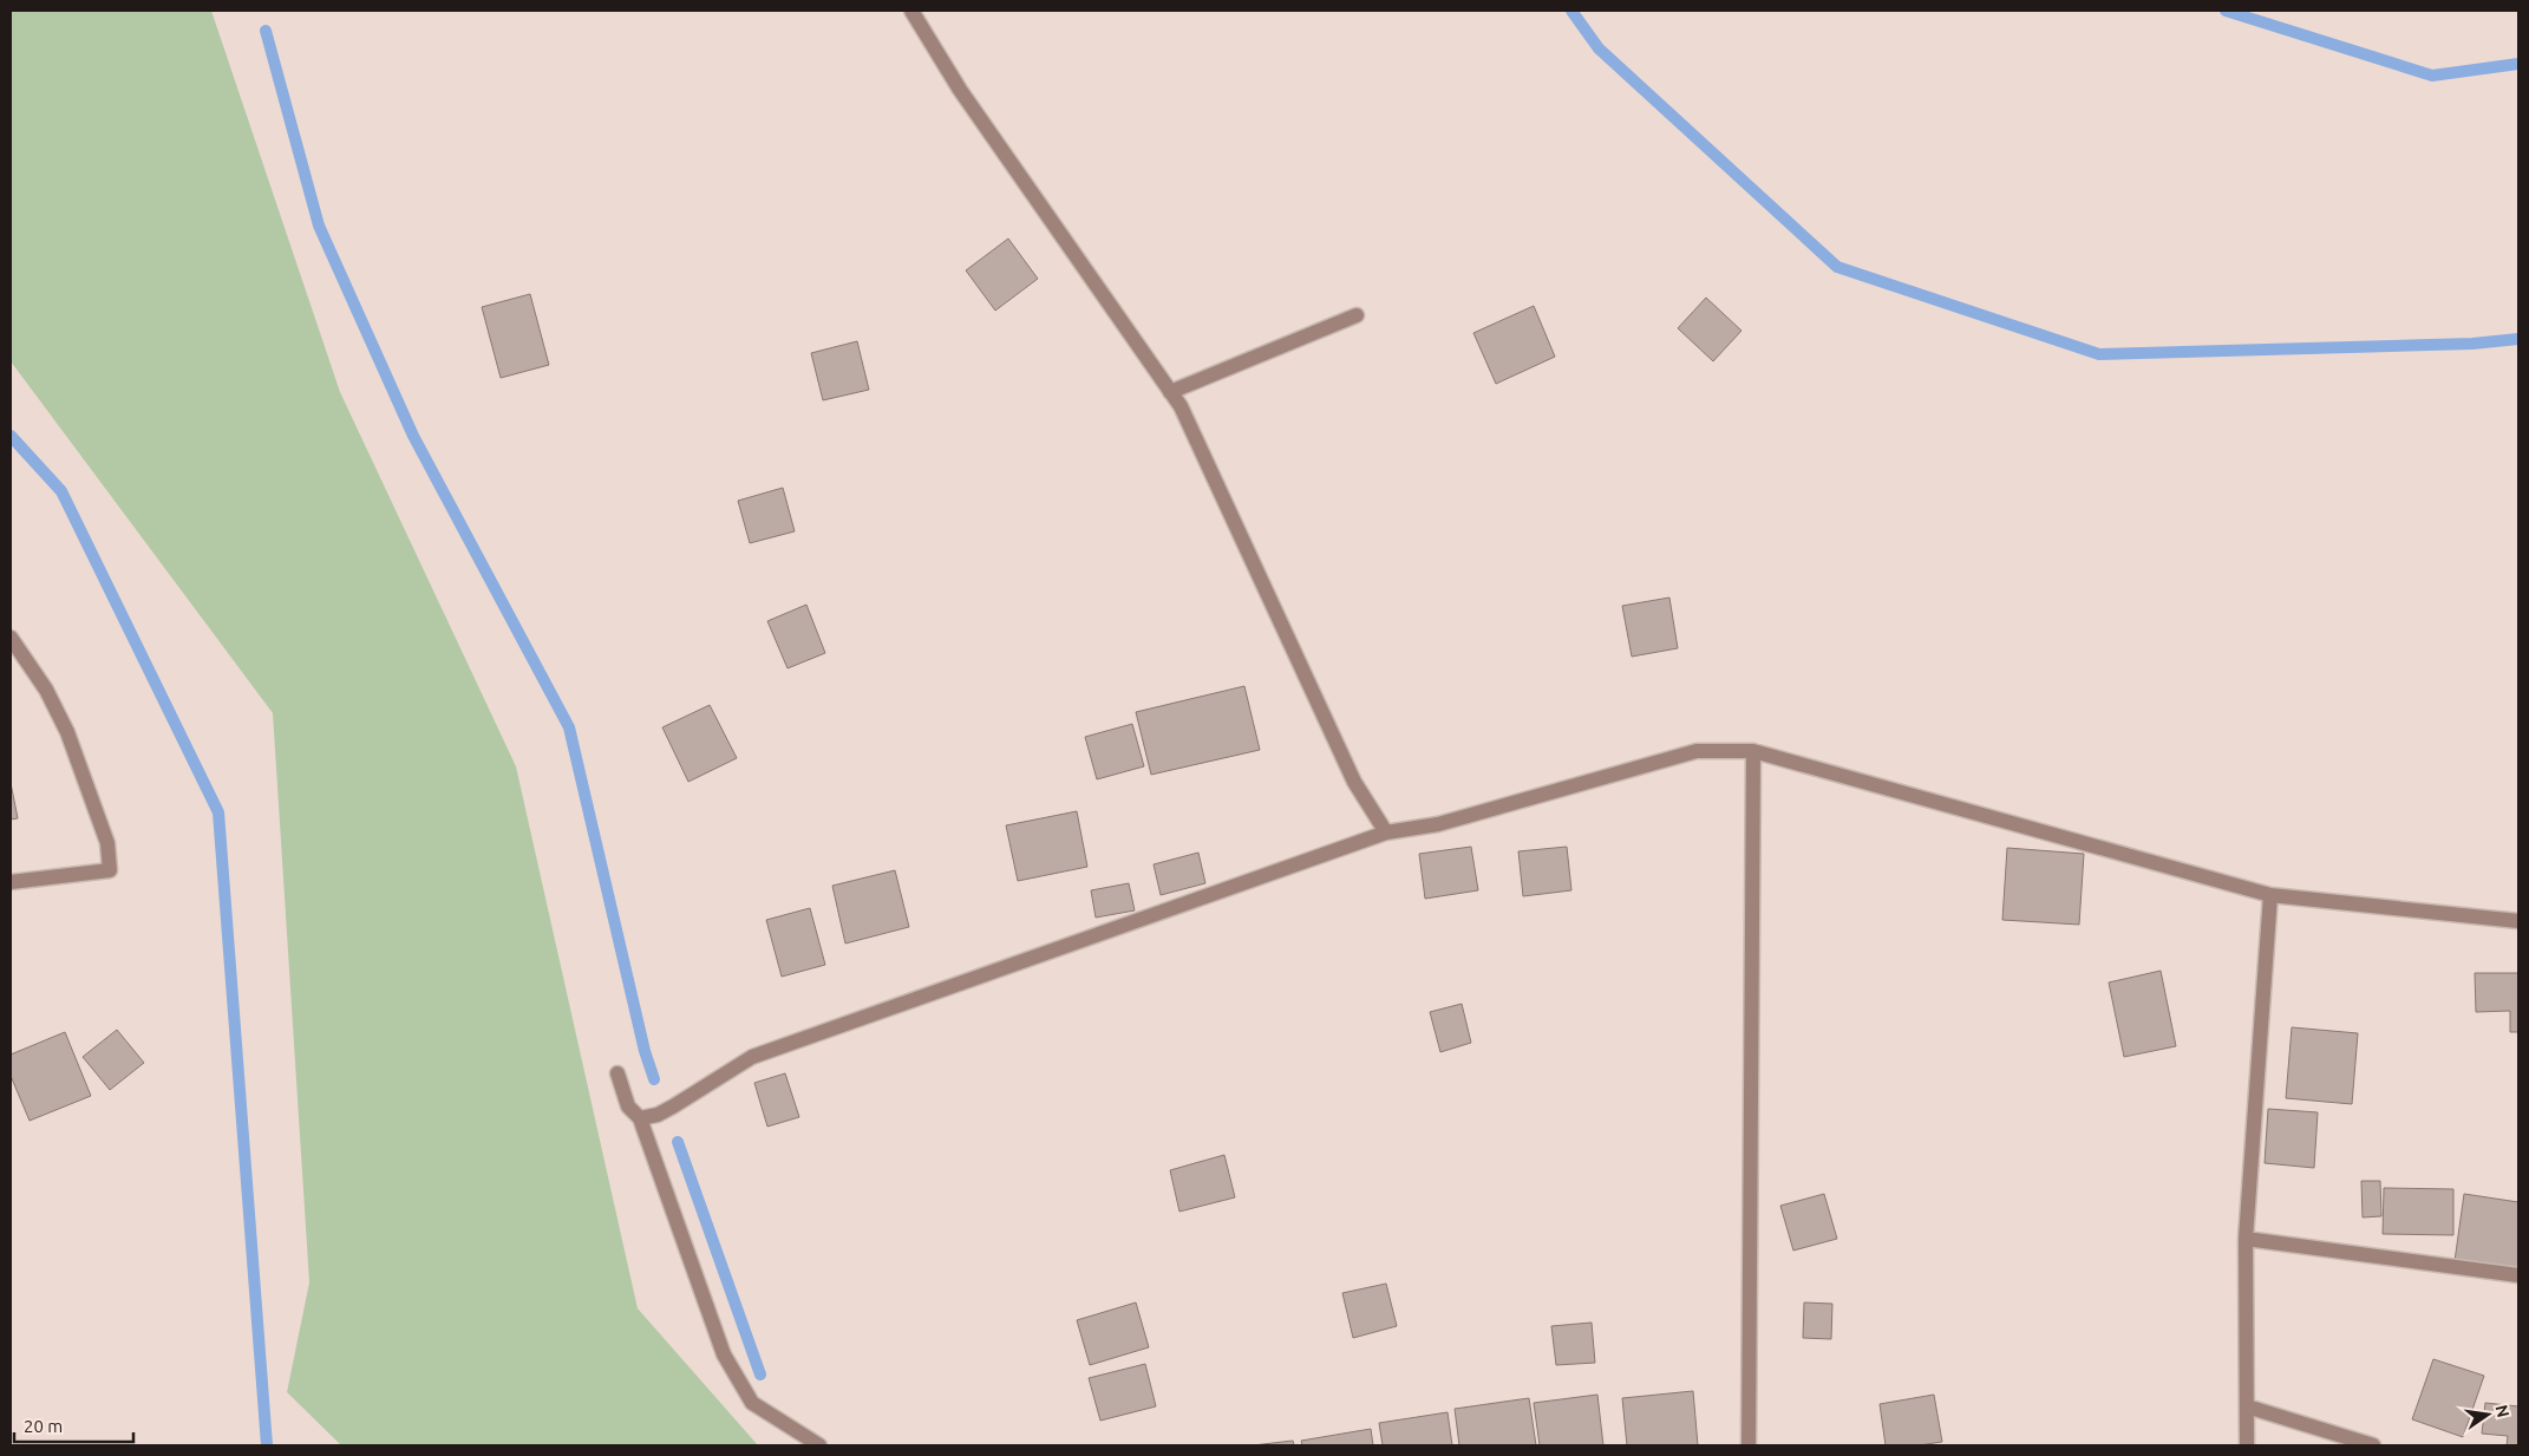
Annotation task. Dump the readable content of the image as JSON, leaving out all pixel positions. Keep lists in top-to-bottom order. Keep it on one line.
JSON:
{"scale_bar":"20 m","north":"right"}
